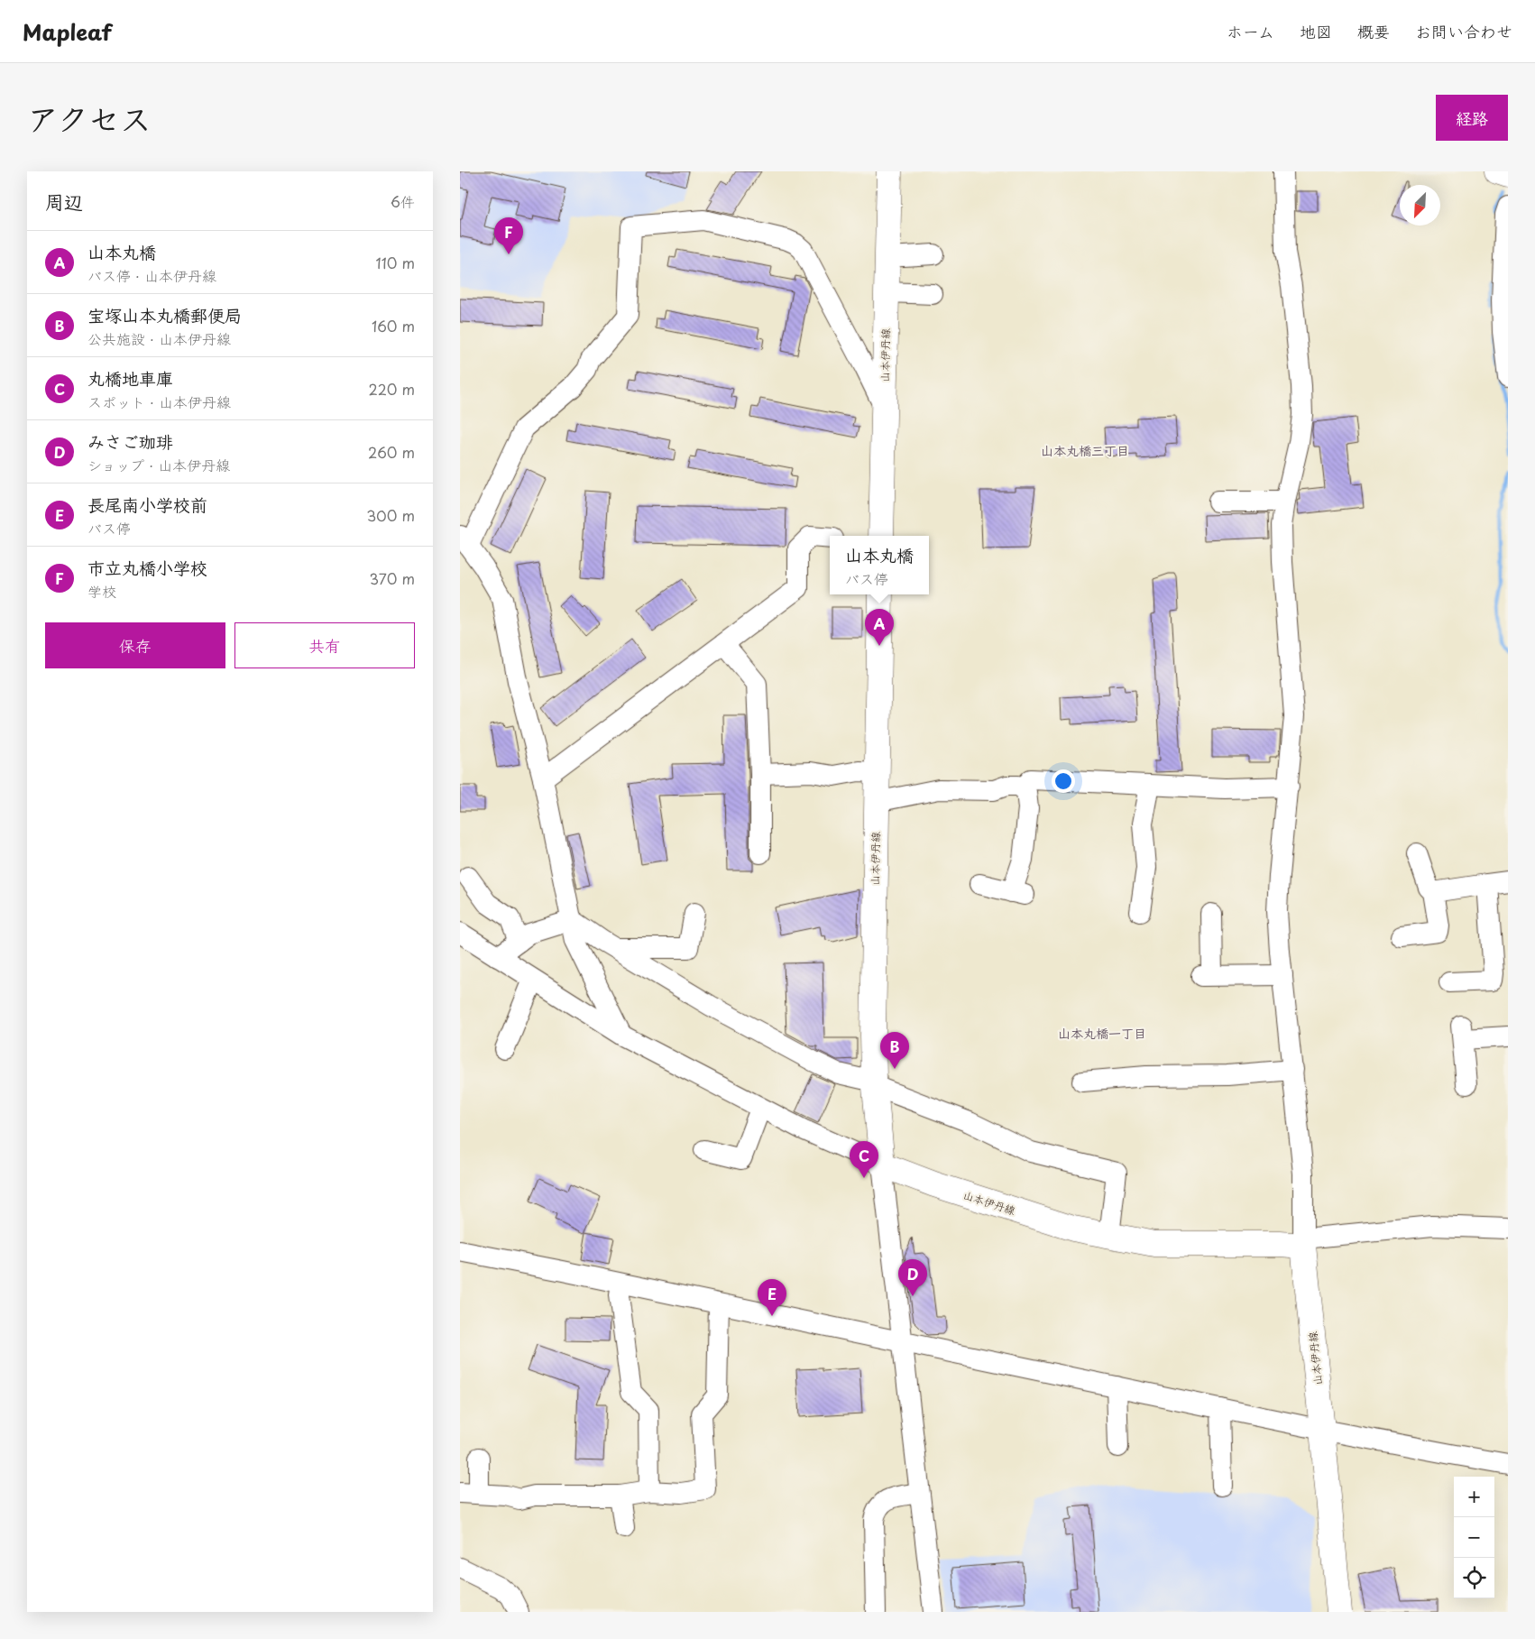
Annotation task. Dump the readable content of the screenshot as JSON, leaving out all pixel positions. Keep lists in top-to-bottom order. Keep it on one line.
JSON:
{"streets":{"main road":["山本伊丹線"]},"districts":["山本丸橋三丁目","山本丸橋一丁目"],"north":"bottom left","page":{"header":"Mapleaf","nav":["ホーム","地図","概要","お問い合わせ"],"title":"アクセス","buttons":["経路",["保存","共有"]],"heading":["周辺","6件"],"pins":["F","A","B","C","D","E"],"list":[{"mark":"A","name":"山本丸橋","note":"バス停 · 山本伊丹線","value":"110 m"},{"mark":"B","name":"宝塚山本丸橋郵便局","note":"公共施設 · 山本伊丹線","value":"160 m"},{"mark":"C","name":"丸橋地車庫","note":"スポット · 山本伊丹線","value":"220 m"},{"mark":"D","name":"みさご珈琲","note":"ショップ · 山本伊丹線","value":"260 m"},{"mark":"E","name":"長尾南小学校前","note":"バス停","value":"300 m"},{"mark":"F","name":"市立丸橋小学校","note":"学校","value":"370 m"}],"popup":["山本丸橋","バス停"],"map_buttons":["+","−"]}}
